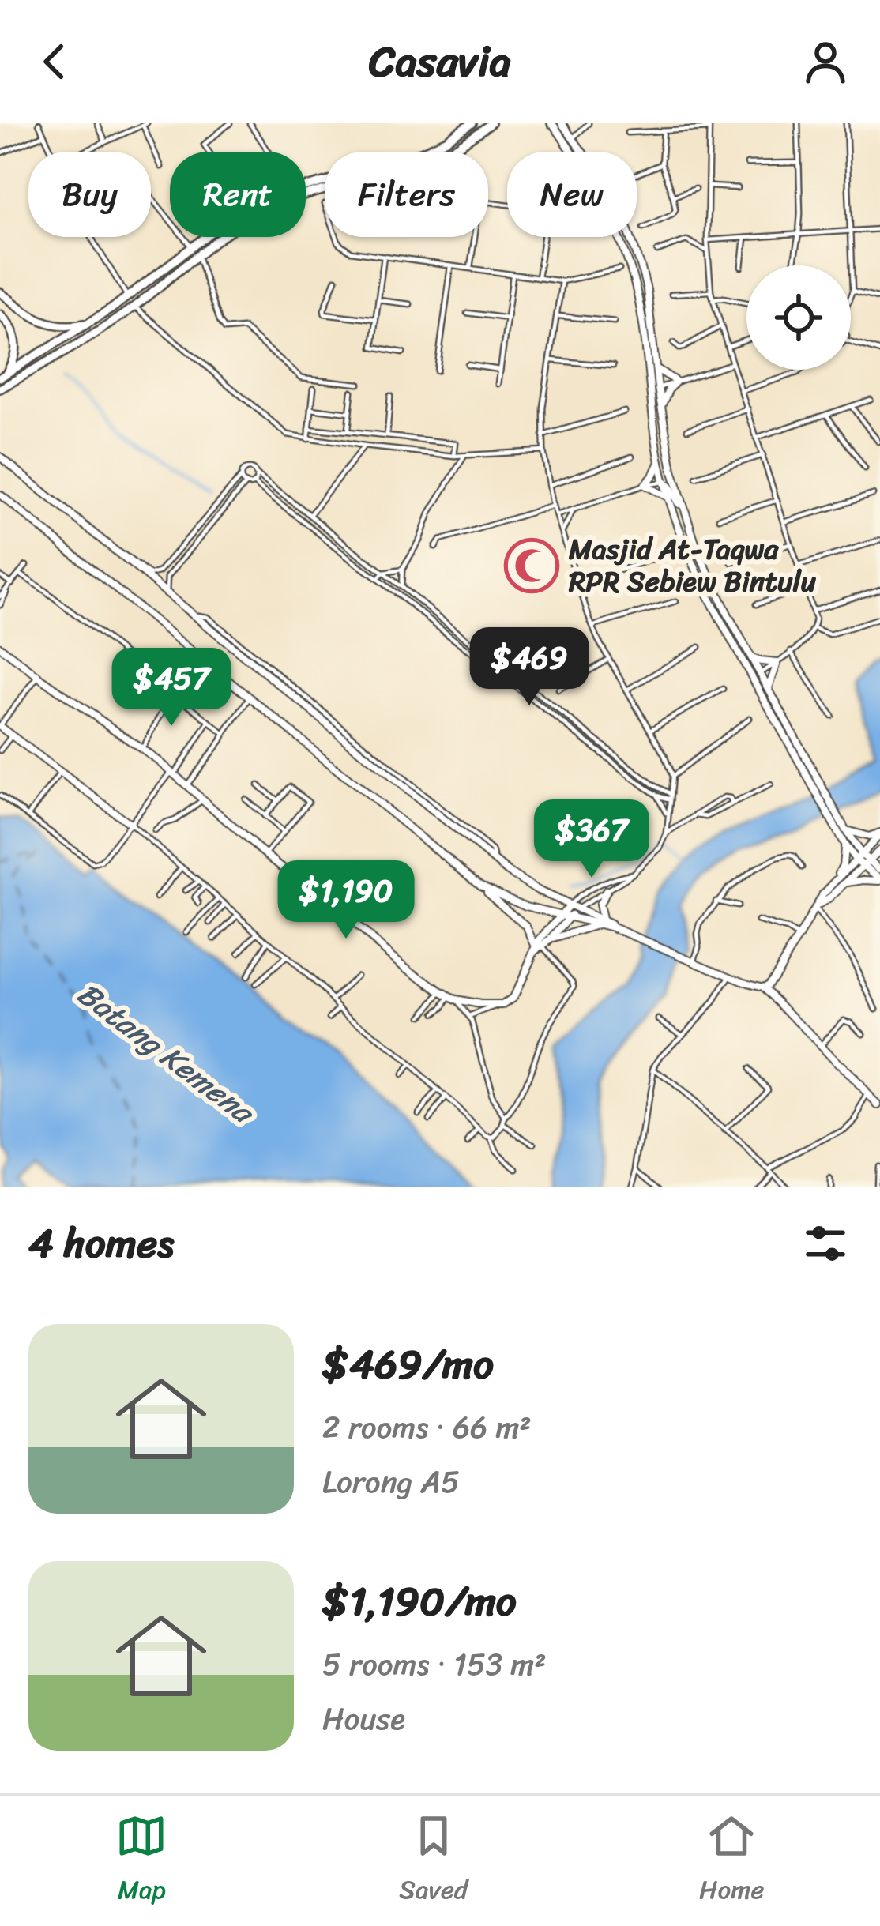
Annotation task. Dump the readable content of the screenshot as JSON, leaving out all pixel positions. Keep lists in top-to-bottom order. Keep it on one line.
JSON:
{"water":["Batang Kemena"],"places":{"mosque":["Masjid At-Taqwa RPR Sebiew Bintulu"]},"page":{"header":"Casavia","chip":["Buy","Rent","Filters","New"],"price":["$469","$457","$367","$1,190"],"heading":"4 homes","list":[{"name":"$469/mo","note":"2 rooms · 66 m² · Lorong A5"},{"name":"$1,190/mo","note":"5 rooms · 153 m² · House"}],"tabs":["Map","Saved","Home"]}}
